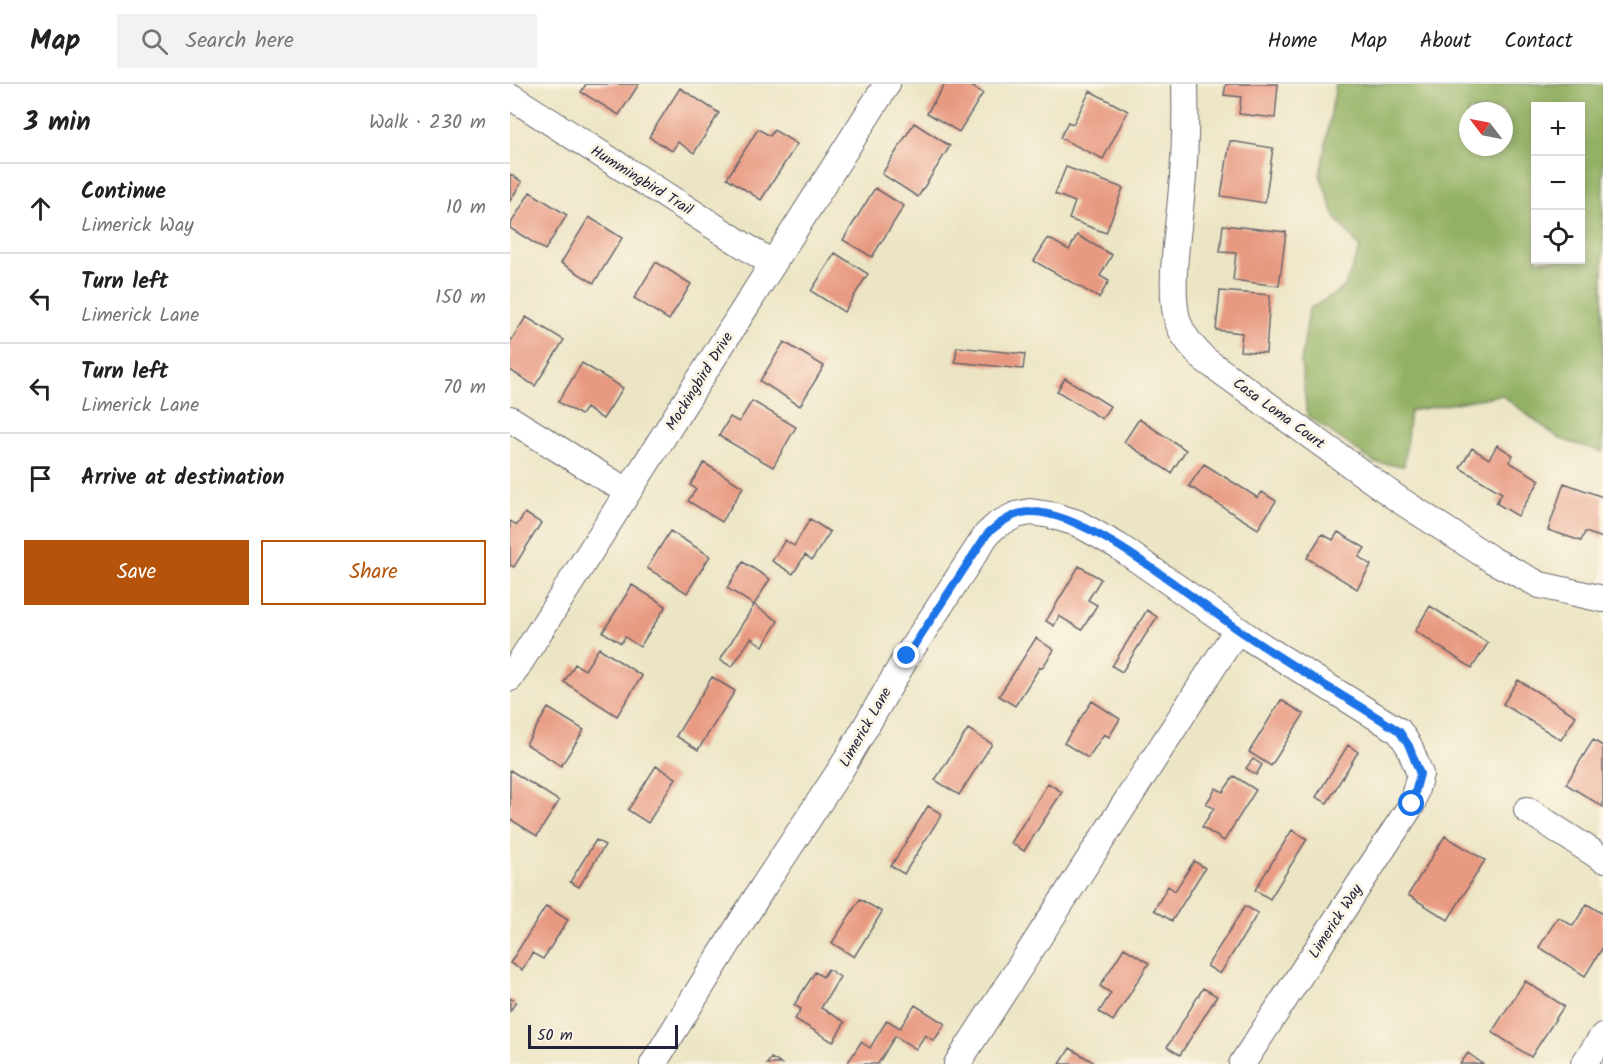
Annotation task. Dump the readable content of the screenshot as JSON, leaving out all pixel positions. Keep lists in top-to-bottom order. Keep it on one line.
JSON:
{"streets":{"street":["Hummingbird Trail","Mockingbird Drive","Casa Loma Court","Limerick Lane","Limerick Way"]},"crossings":[["Hummingbird Trail","Mockingbird Drive"],["Limerick Lane","Limerick Way"]],"scale_bar":"50 m","north":"top left","page":{"header":"Map","search":"Search here","nav":["Home","Map","About","Contact"],"heading":["3 min","Walk · 230 m"],"map_buttons":["+","−"],"list":[["Continue","Limerick Way","10 m"],["Turn left","Limerick Lane","150 m"],["Turn left","Limerick Lane","70 m"],"Arrive at destination"],"buttons":["Save","Share"],"scale":"50 m"}}
